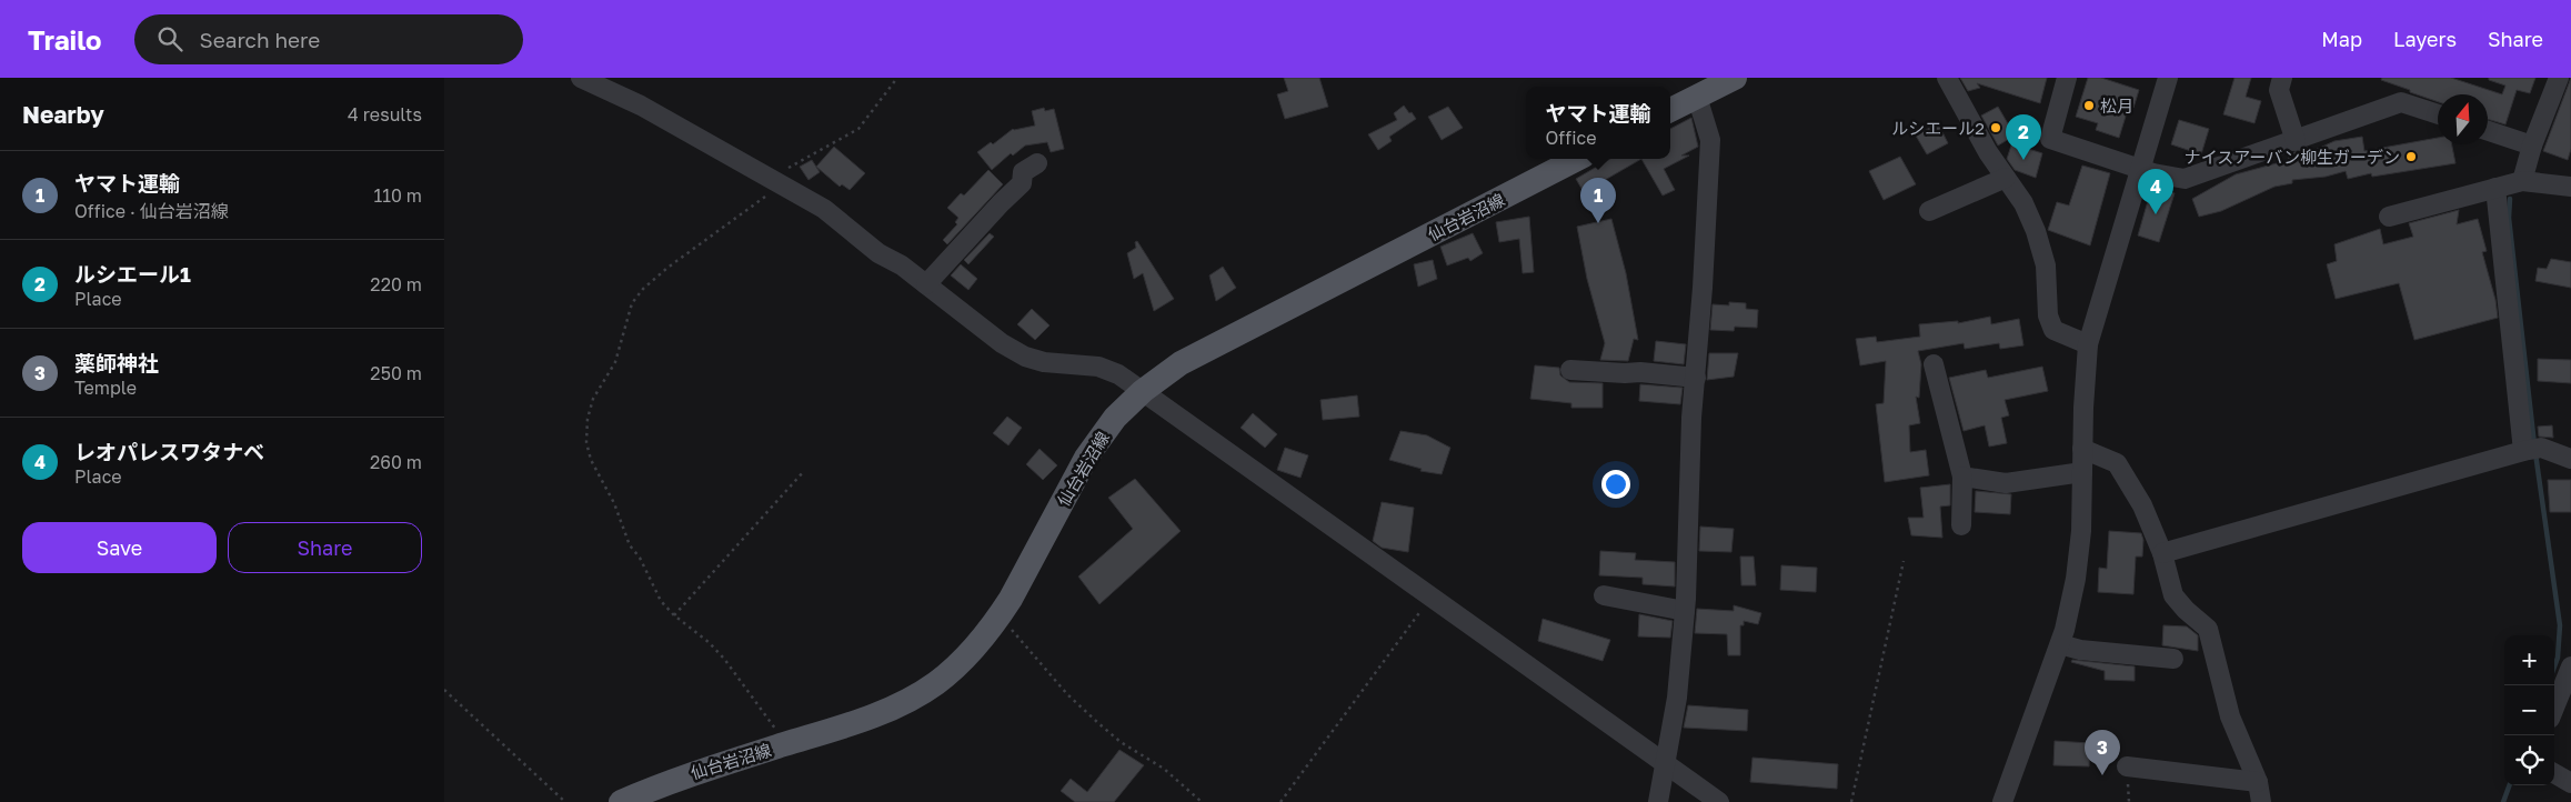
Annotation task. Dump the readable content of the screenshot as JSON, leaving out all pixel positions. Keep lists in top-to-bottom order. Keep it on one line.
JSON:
{"streets":{"main road":["仙台岩沼線"]},"places":["松月","ルシエール2","ナイスアーバン柳生ガーデン"],"north":"top","page":{"header":"Trailo","search":"Search here","nav":["Map","Layers","Share"],"heading":["Nearby","4 results"],"popup":["ヤマト運輸","Office"],"pins":["2","4","1","3"],"list":[{"mark":"1","name":"ヤマト運輸","note":"Office · 仙台岩沼線","value":"110 m"},{"mark":"2","name":"ルシエール1","note":"Place","value":"220 m"},{"mark":"3","name":"薬師神社","note":"Temple","value":"250 m"},{"mark":"4","name":"レオパレスワタナベ","note":"Place","value":"260 m"}],"buttons":["Save","Share"],"map_buttons":["+","−"]}}
